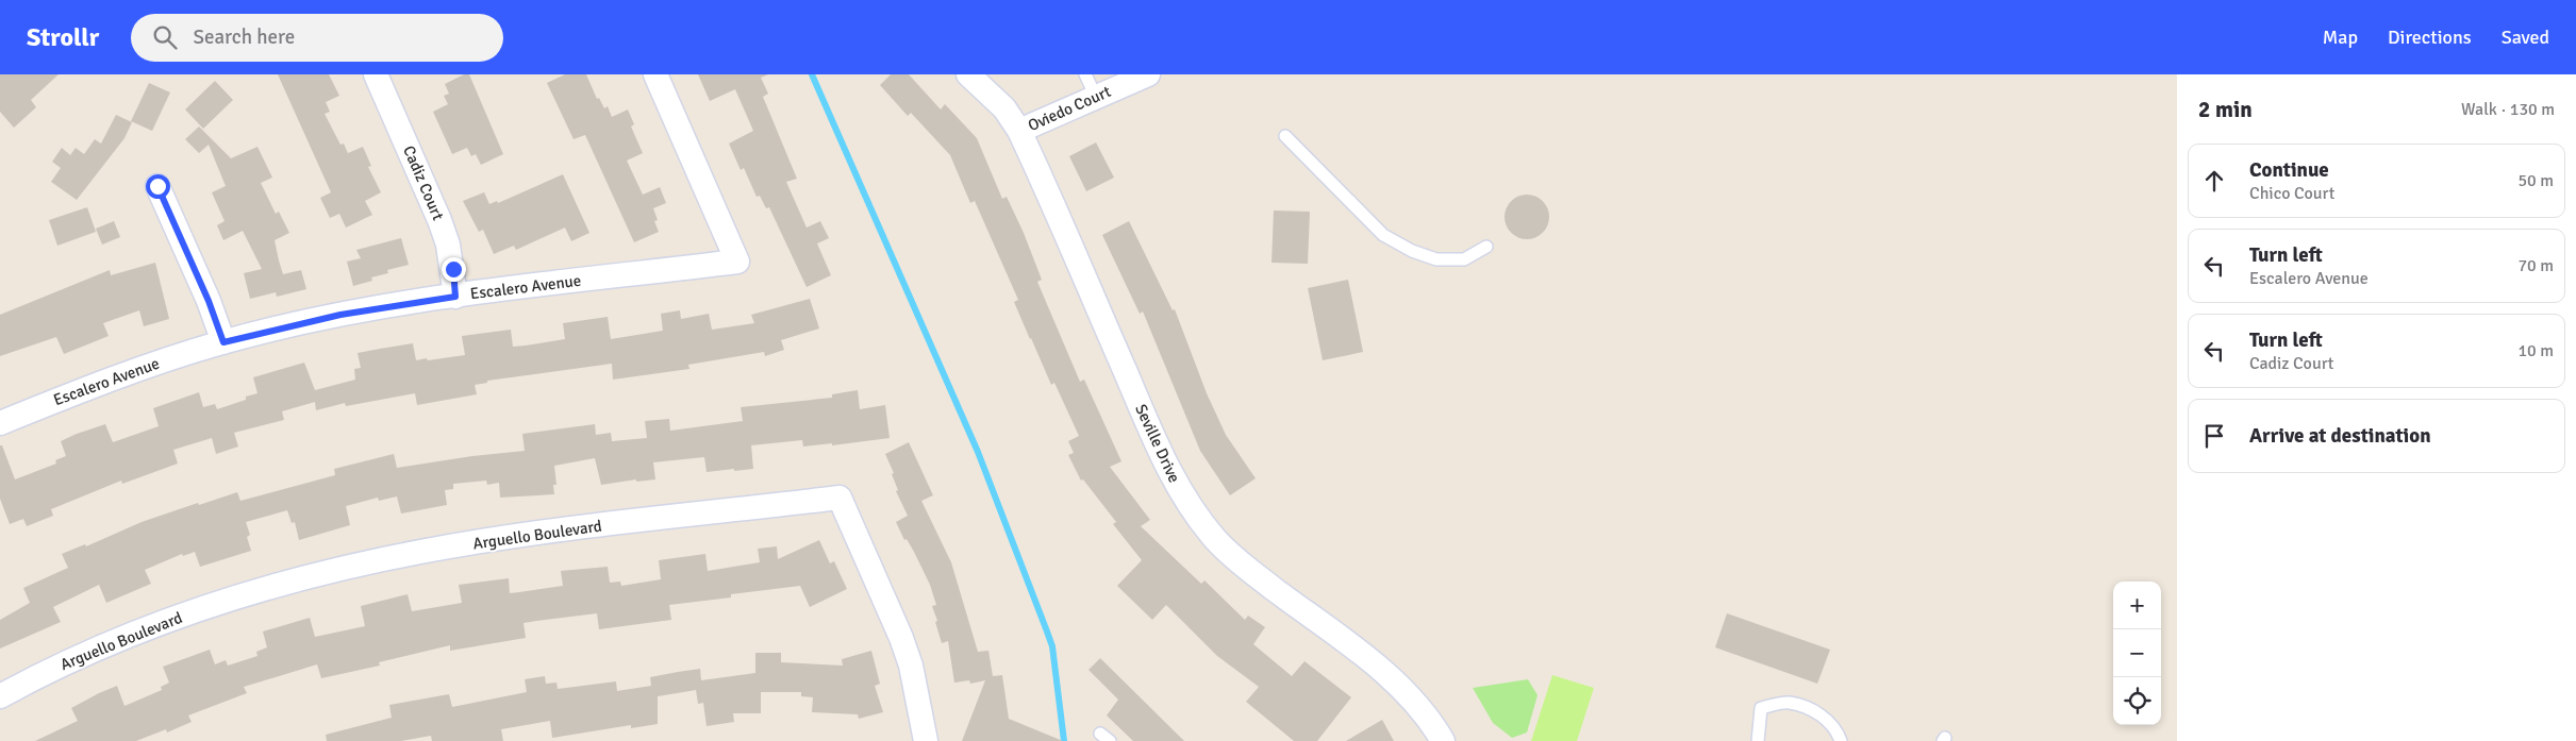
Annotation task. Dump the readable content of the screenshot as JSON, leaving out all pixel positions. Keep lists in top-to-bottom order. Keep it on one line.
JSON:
{"streets":{"street":["Oviedo Court","Cadiz Court","Escalero Avenue","Seville Drive","Arguello Boulevard"]},"crossings":[["Oviedo Court","Seville Drive"],["Cadiz Court","Escalero Avenue"]],"page":{"header":"Strollr","search":"Search here","nav":["Map","Directions","Saved"],"heading":["2 min","Walk · 130 m"],"list":[["Continue","Chico Court","50 m"],["Turn left","Escalero Avenue","70 m"],["Turn left","Cadiz Court","10 m"],"Arrive at destination"],"map_buttons":["+","−"]}}
